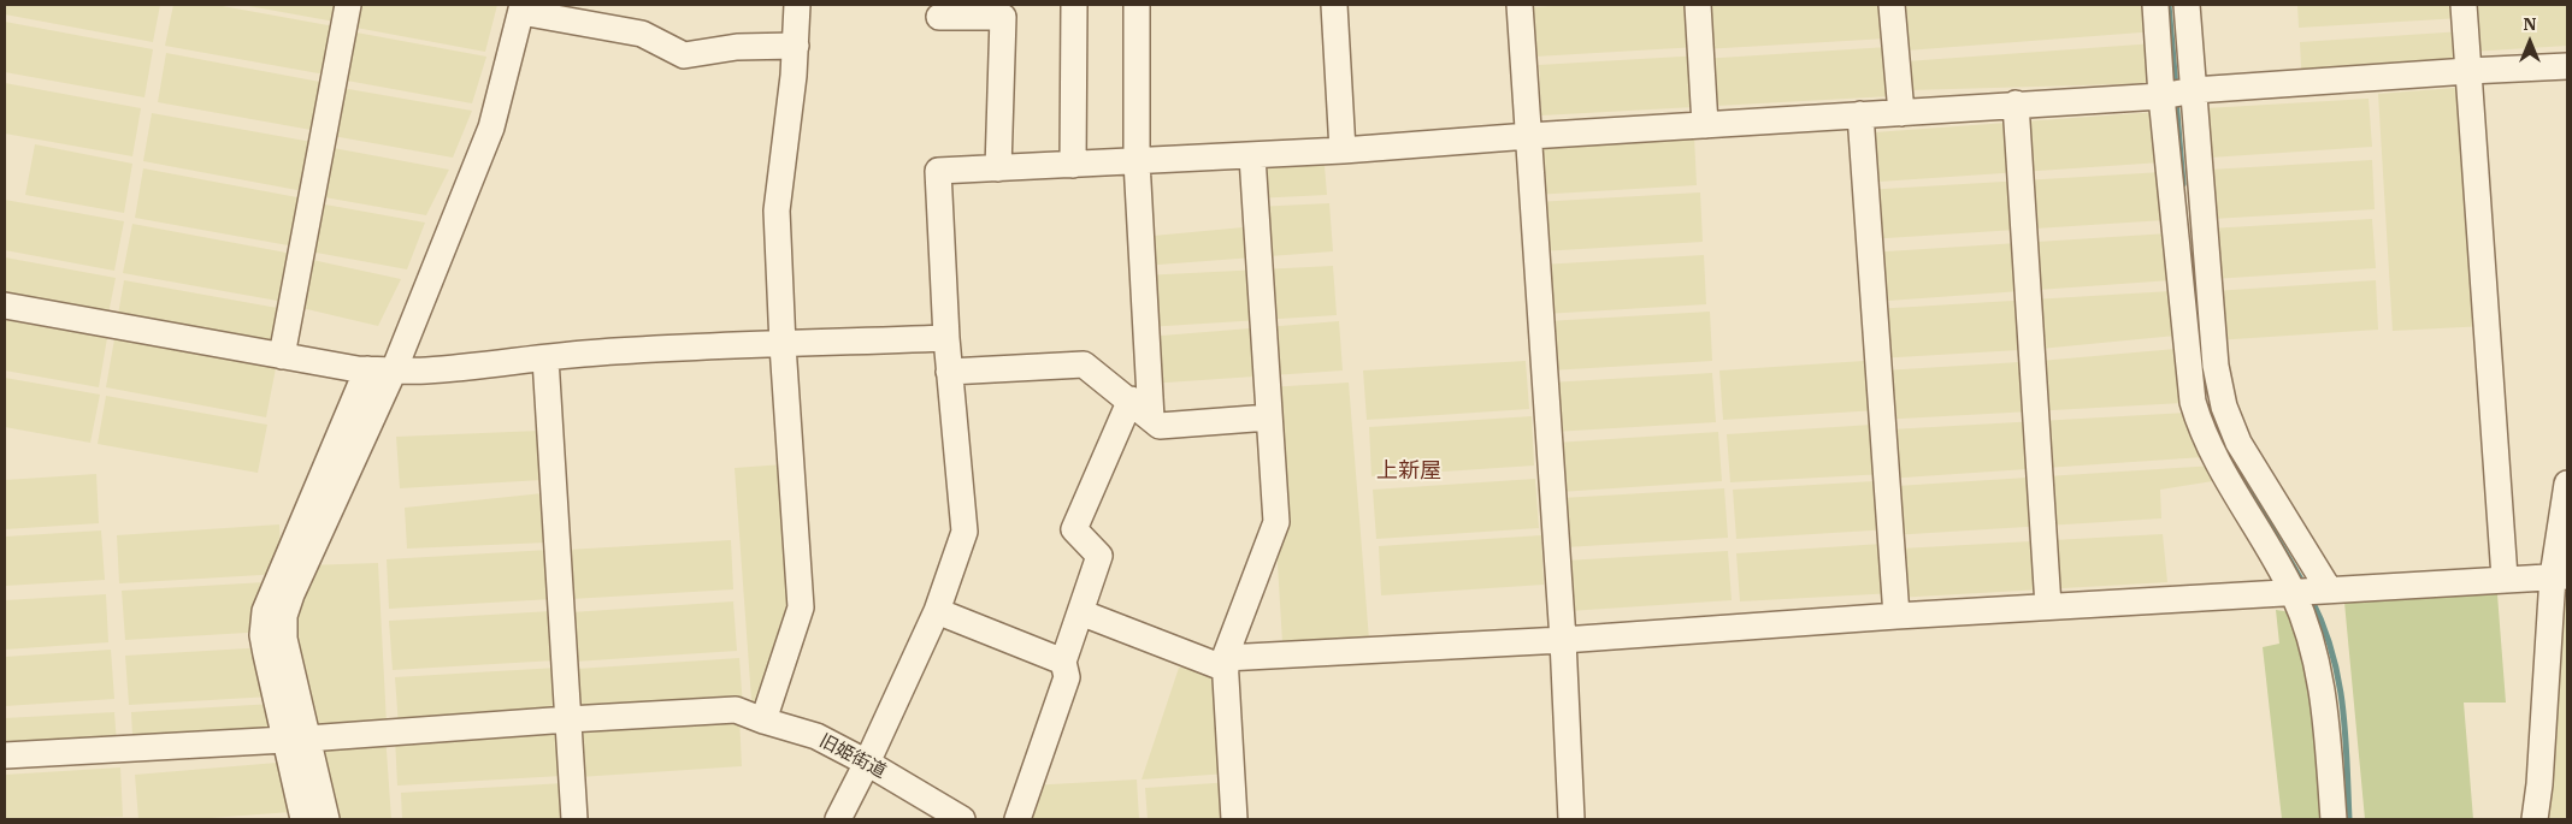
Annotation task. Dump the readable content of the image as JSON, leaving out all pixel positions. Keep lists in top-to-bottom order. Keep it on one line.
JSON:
{"streets":{"street":["旧姫街道"]},"districts":["上新屋"],"north":"top"}
